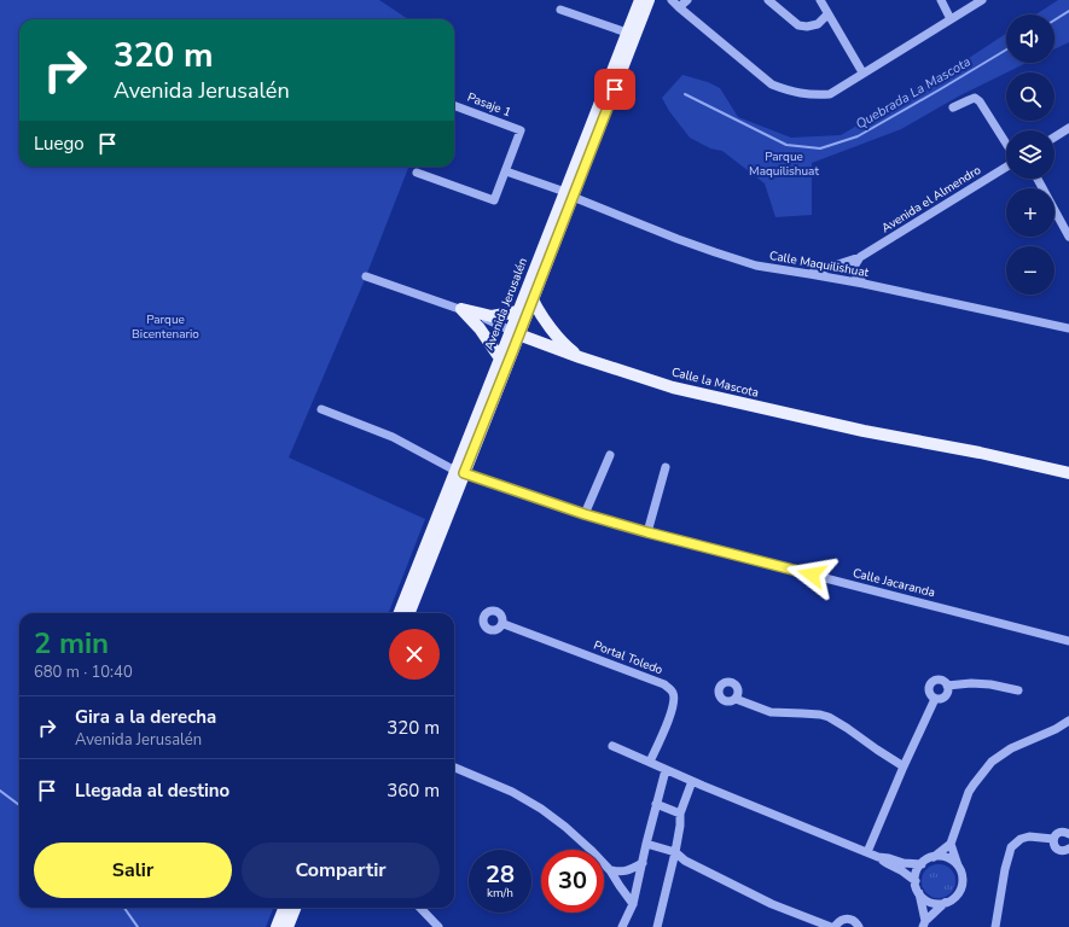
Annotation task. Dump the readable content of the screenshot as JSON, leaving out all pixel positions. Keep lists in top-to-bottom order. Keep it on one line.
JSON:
{"streets":{"main road":["Avenida Jerusalén","Calle la Mascota"],"street":["Pasaje 1","Avenida el Almendro","Calle Maquilishuat","Calle Jacaranda","Portal Toledo"]},"crossings":[["Pasaje 1","Calle Maquilishuat"],["Avenida el Almendro","Calle Maquilishuat"],["Calle Maquilishuat","Avenida Jerusalén"],["Avenida Jerusalén","Calle la Mascota"],["Avenida Jerusalén","Calle Jacaranda"]],"water":["Quebrada La Mascota"],"parks":["Parque Maquilishuat","Parque Bicentenario"],"page":{"map_buttons":["+","−"],"turn":["320 m","Avenida Jerusalén"],"then":"Luego","heading":["2 min","680 m · 10:40"],"list":[{"name":"Gira a la derecha","note":"Avenida Jerusalén","value":"320 m"},{"name":"Llegada al destino","value":"360 m"}],"buttons":["Salir","Compartir"],"speed":"28 km/h","limit":"30"}}
